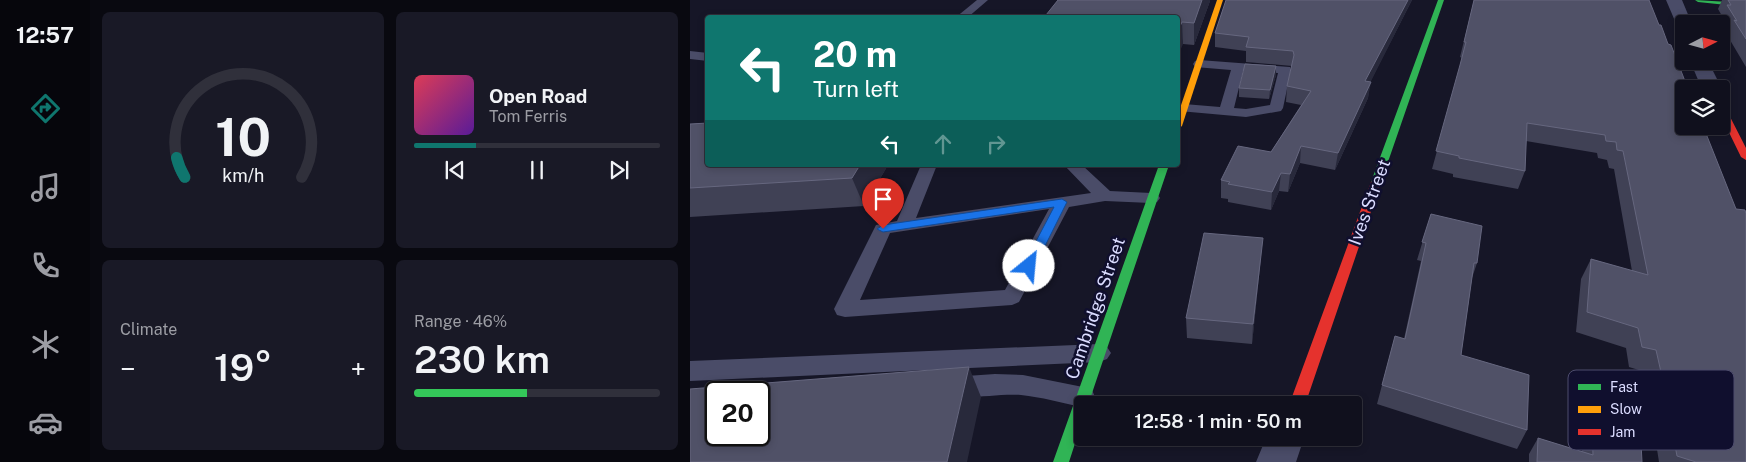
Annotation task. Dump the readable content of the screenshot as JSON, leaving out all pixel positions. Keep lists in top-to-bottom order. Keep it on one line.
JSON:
{"streets":{"street":["Ives Street","Cambridge Street"]},"legend":["Fast","Slow","Jam"],"north":"right","page":{"tabs":"12:57","turn":["20 m","Turn left"],"song":["Open Road","Tom Ferris"],"tile":["Climate",["Range · 46%","230 km"]],"heat":["−","19°","+"],"limit":"20","trip":"12:58 · 1 min · 50 m","gauge":["10","km/h"]}}
